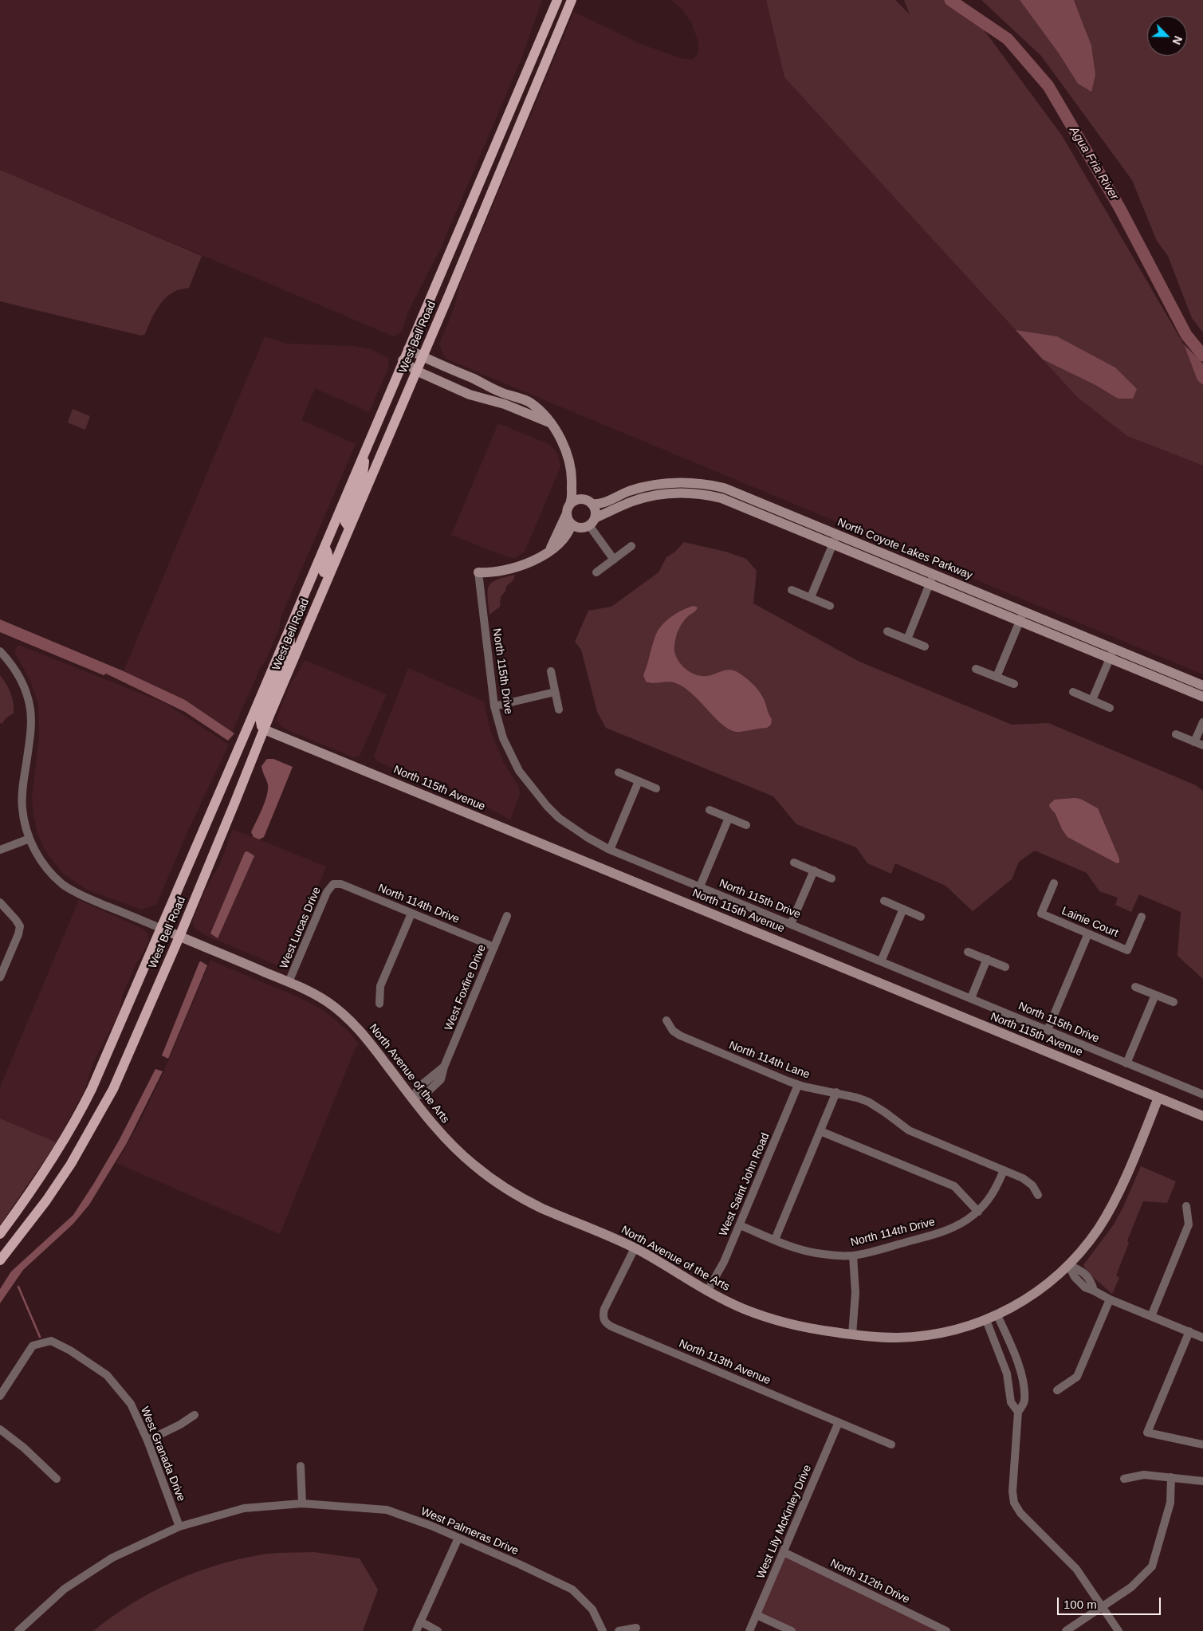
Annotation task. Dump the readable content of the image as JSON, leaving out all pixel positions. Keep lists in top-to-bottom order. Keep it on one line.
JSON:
{"streets":{"main road":["West Bell Road"],"street":["North Coyote Lakes Parkway","North 115th Drive","North 115th Avenue","North 114th Drive","Lainie Court","West Lucas Drive","West Foxfire Drive","North 114th Lane","North Avenue of the Arts","West Saint John Road","North 113th Avenue","West Granada Drive","West Lily McKinley Drive","West Palmeras Drive","North 112th Drive"]},"crossings":[["West Bell Road","North 115th Avenue"],["West Bell Road","North Avenue of the Arts"],["North 115th Avenue","North Avenue of the Arts"],["North 114th Drive","West Lucas Drive"],["North 114th Drive","West Foxfire Drive"],["North 114th Drive","North 114th Lane"],["North 114th Drive","West Saint John Road"],["West Lucas Drive","North Avenue of the Arts"],["West Foxfire Drive","North Avenue of the Arts"],["North 114th Lane","West Saint John Road"],["North Avenue of the Arts","West Saint John Road"],["North Avenue of the Arts","North 113th Avenue"],["North 113th Avenue","West Lily McKinley Drive"],["West Granada Drive","West Palmeras Drive"],["West Lily McKinley Drive","North 112th Drive"]],"water":["Agua Fria River"],"scale_bar":"100 m","north":"bottom right"}
